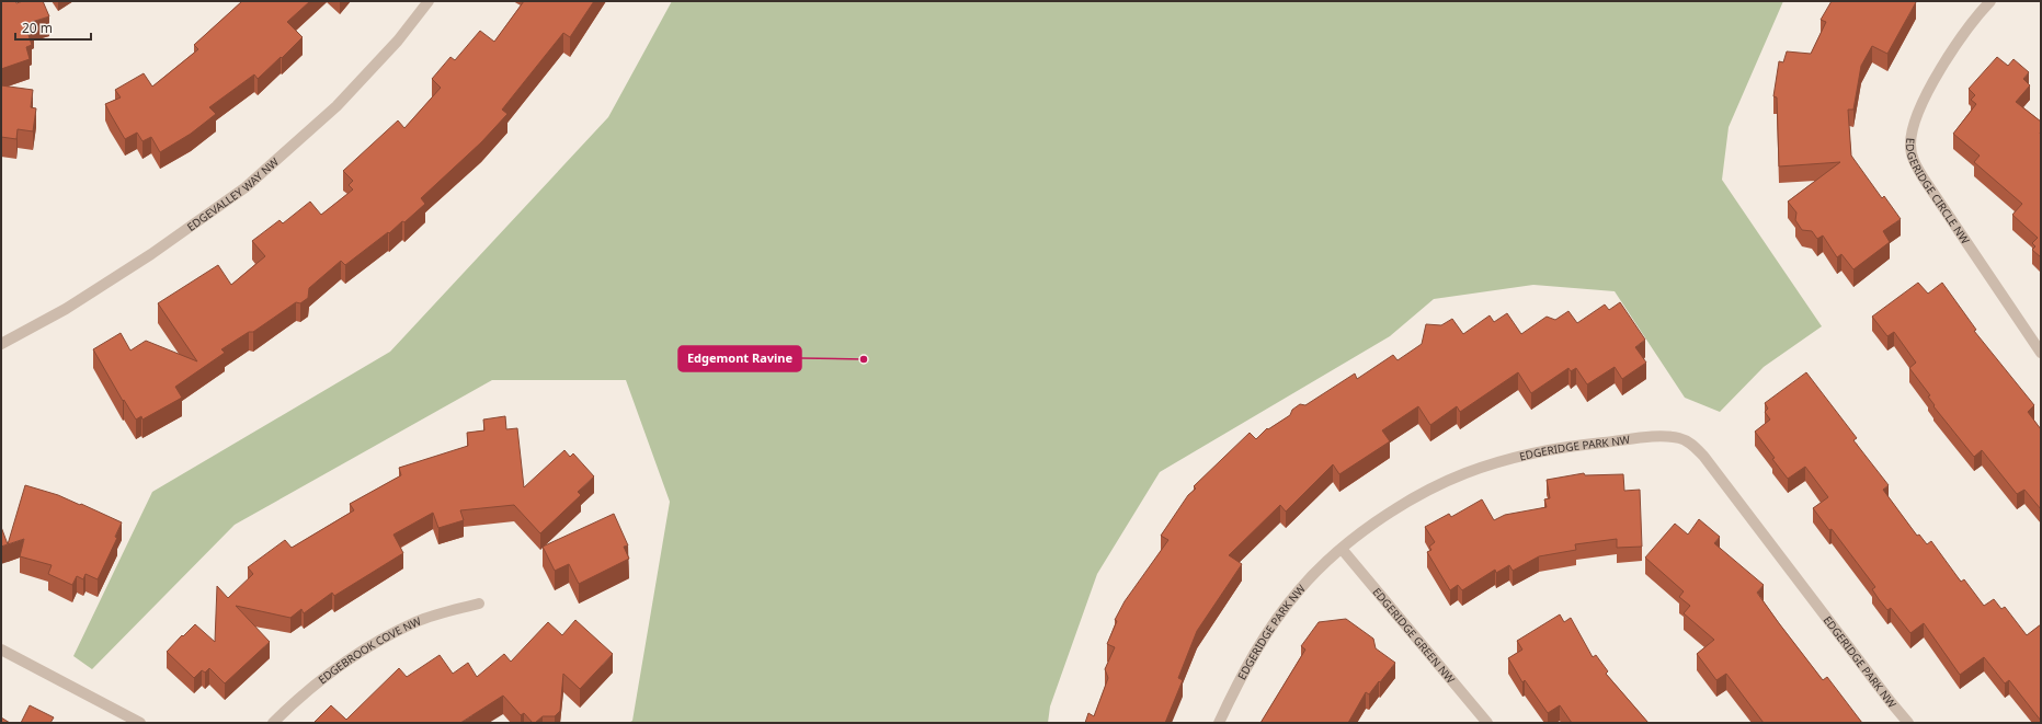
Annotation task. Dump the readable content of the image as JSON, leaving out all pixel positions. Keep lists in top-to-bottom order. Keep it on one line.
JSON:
{"streets":{"street":["EDGERIDGE CIRCLE NW","EDGEVALLEY WAY NW","EDGERIDGE PARK NW","EDGERIDGE GREEN NW","EDGEBROOK COVE NW"]},"crossings":[["EDGERIDGE PARK NW","EDGERIDGE GREEN NW"]],"places":["Edgemont Ravine"],"scale_bar":"20 m"}
